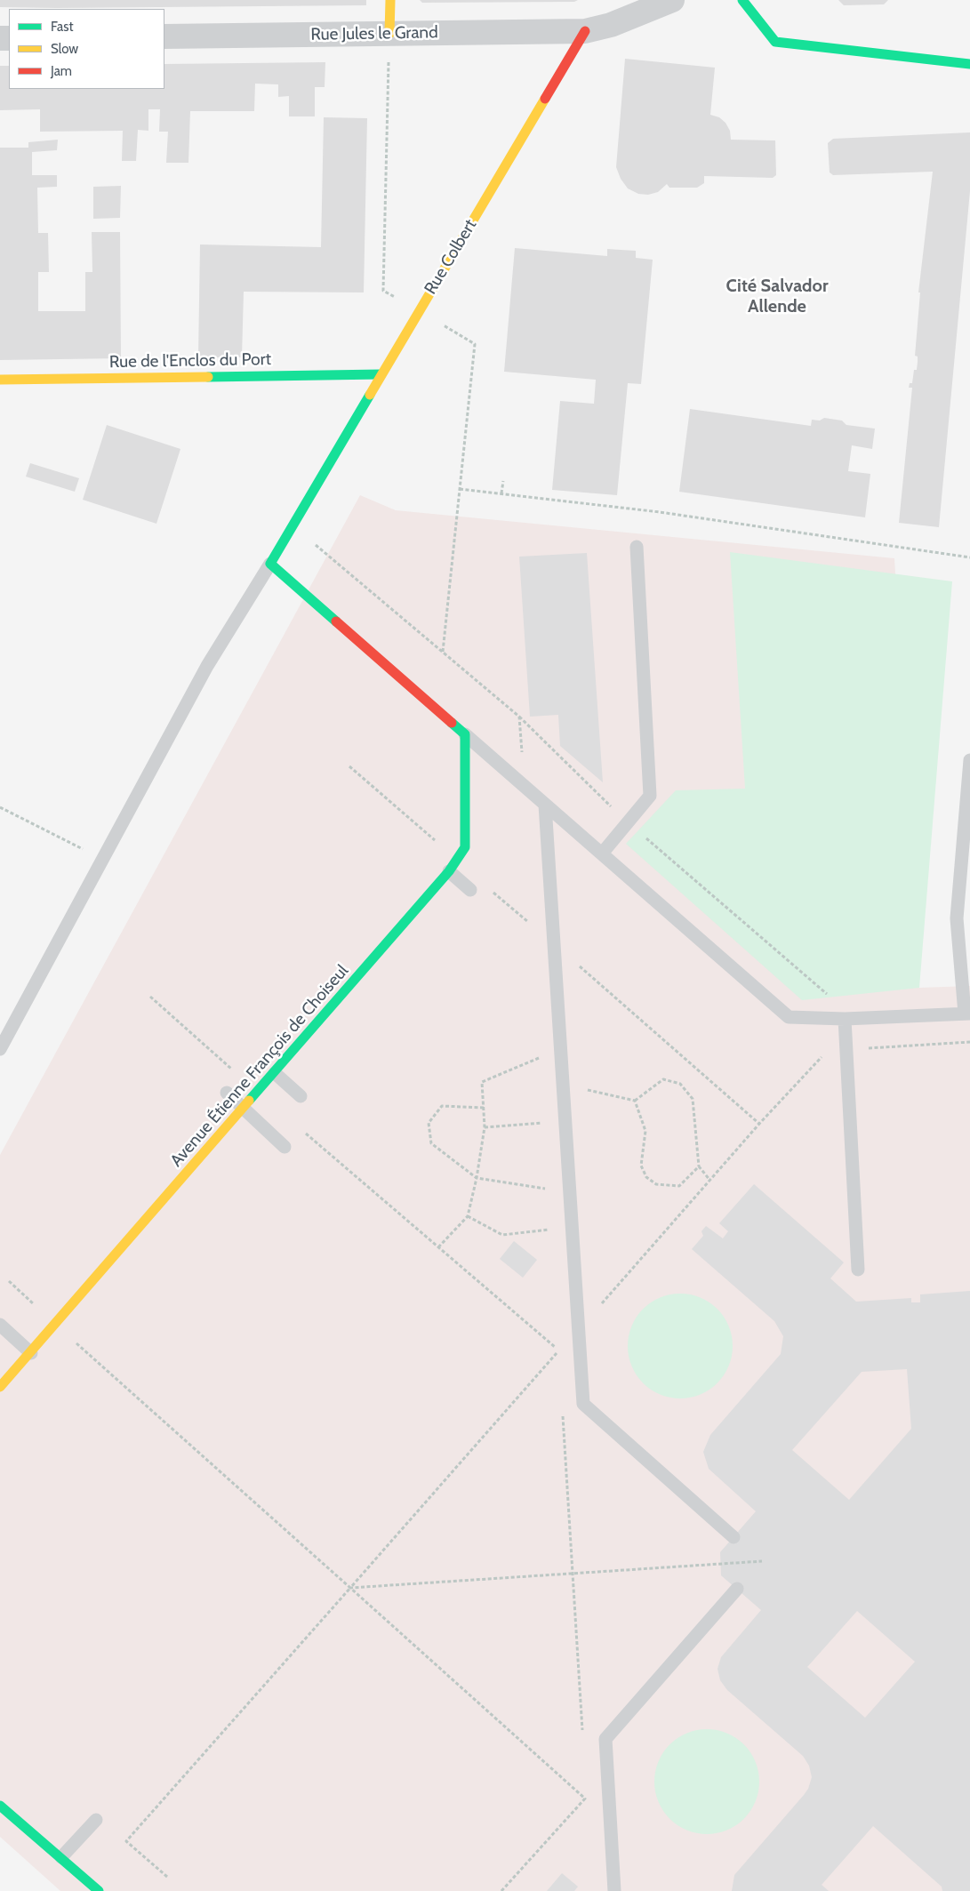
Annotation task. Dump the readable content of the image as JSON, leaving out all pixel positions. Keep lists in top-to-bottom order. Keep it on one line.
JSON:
{"streets":{"street":["Rue Jules le Grand","Rue Colbert","Rue de l'Enclos du Port","Avenue Étienne François de Choiseul"]},"crossings":[["Rue Jules le Grand","Rue Colbert"],["Rue Colbert","Rue de l'Enclos du Port"]],"districts":["Cité Salvador Allende"],"legend":["Fast","Slow","Jam"]}
